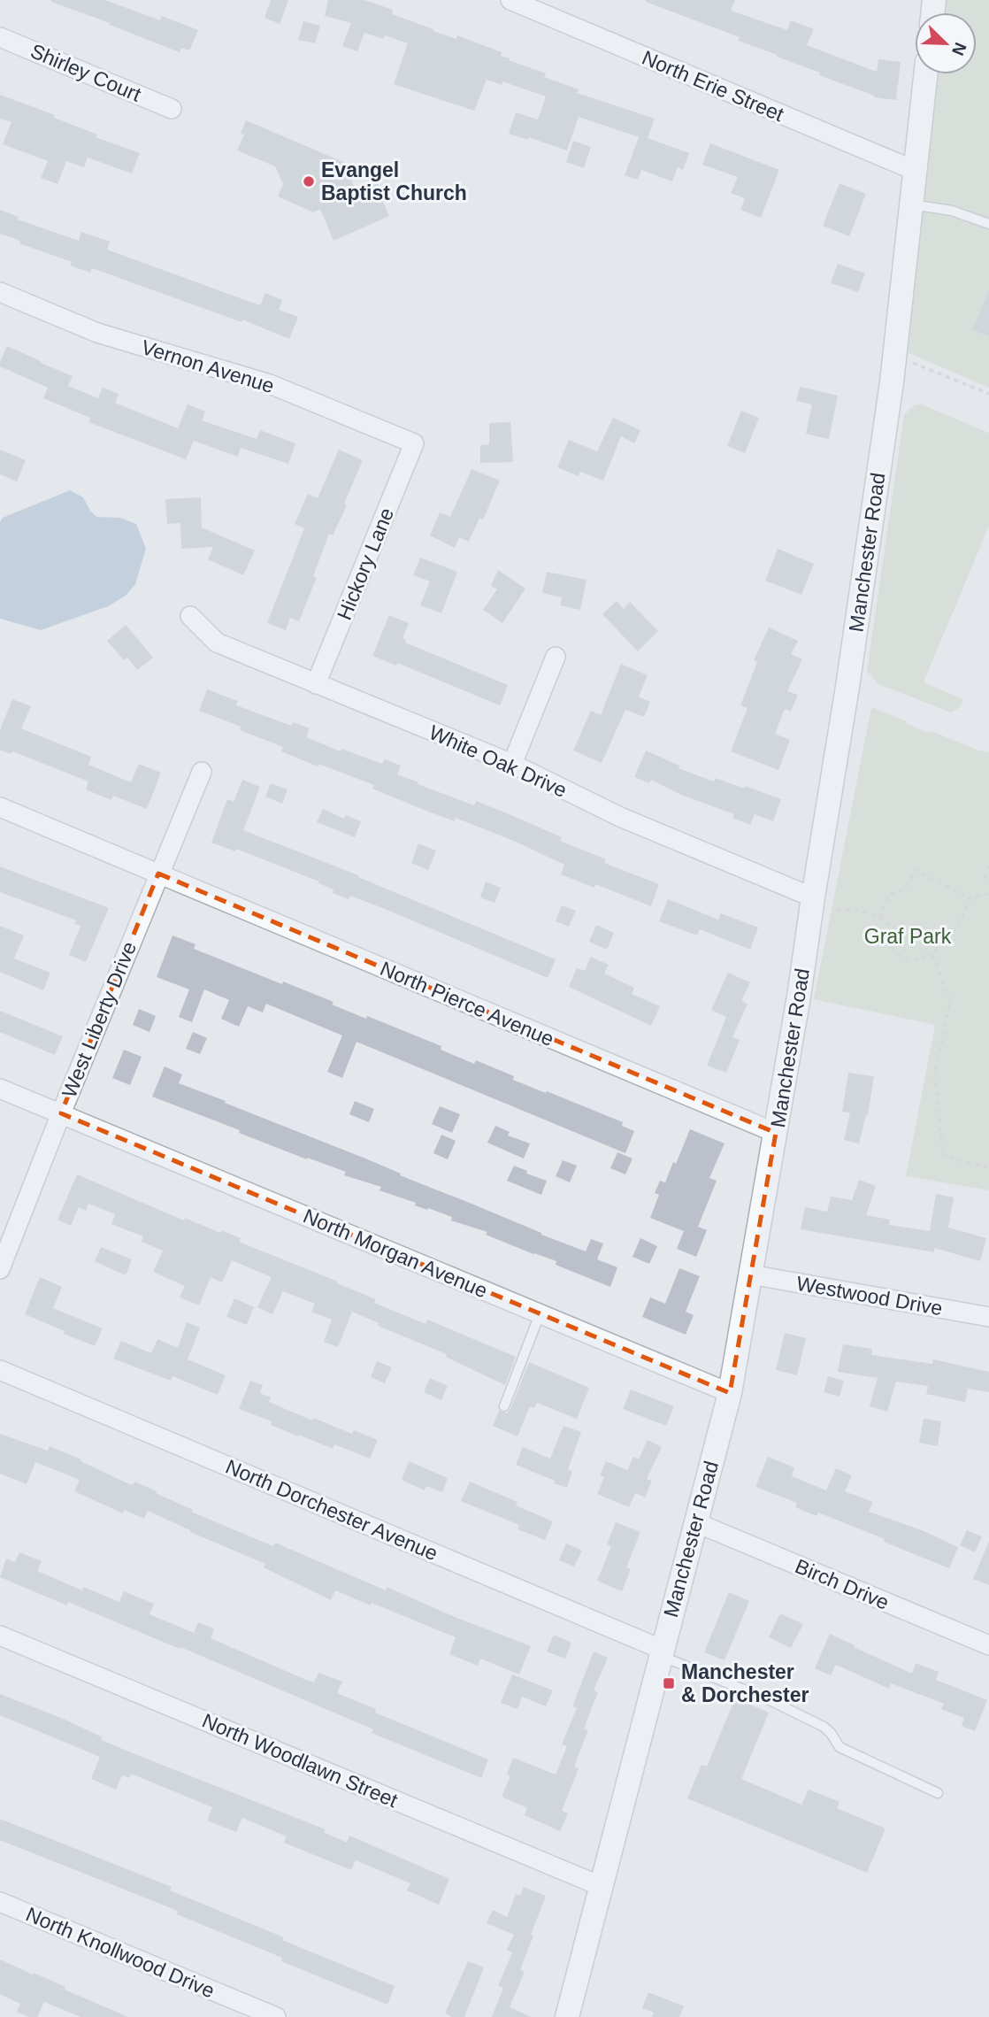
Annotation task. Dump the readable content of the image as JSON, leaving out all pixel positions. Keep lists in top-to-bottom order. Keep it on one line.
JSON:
{"streets":{"street":["Shirley Court","North Erie Street","Vernon Avenue","Manchester Road","Hickory Lane","White Oak Drive","North Pierce Avenue","West Liberty Drive","North Morgan Avenue","Westwood Drive","North Dorchester Avenue","Birch Drive","North Woodlawn Street","North Knollwood Drive"]},"crossings":[["North Erie Street","Manchester Road"],["Vernon Avenue","Hickory Lane"],["Manchester Road","White Oak Drive"],["Manchester Road","North Pierce Avenue"],["Manchester Road","North Morgan Avenue"],["Manchester Road","Westwood Drive"],["Manchester Road","North Dorchester Avenue"],["Manchester Road","Birch Drive"],["Manchester Road","North Woodlawn Street"],["Hickory Lane","White Oak Drive"],["North Pierce Avenue","West Liberty Drive"],["West Liberty Drive","North Morgan Avenue"]],"parks":["Graf Park"],"places":{"other":["Evangel Baptist Church"],"transit":["Manchester & Dorchester"]},"north":"bottom right"}
